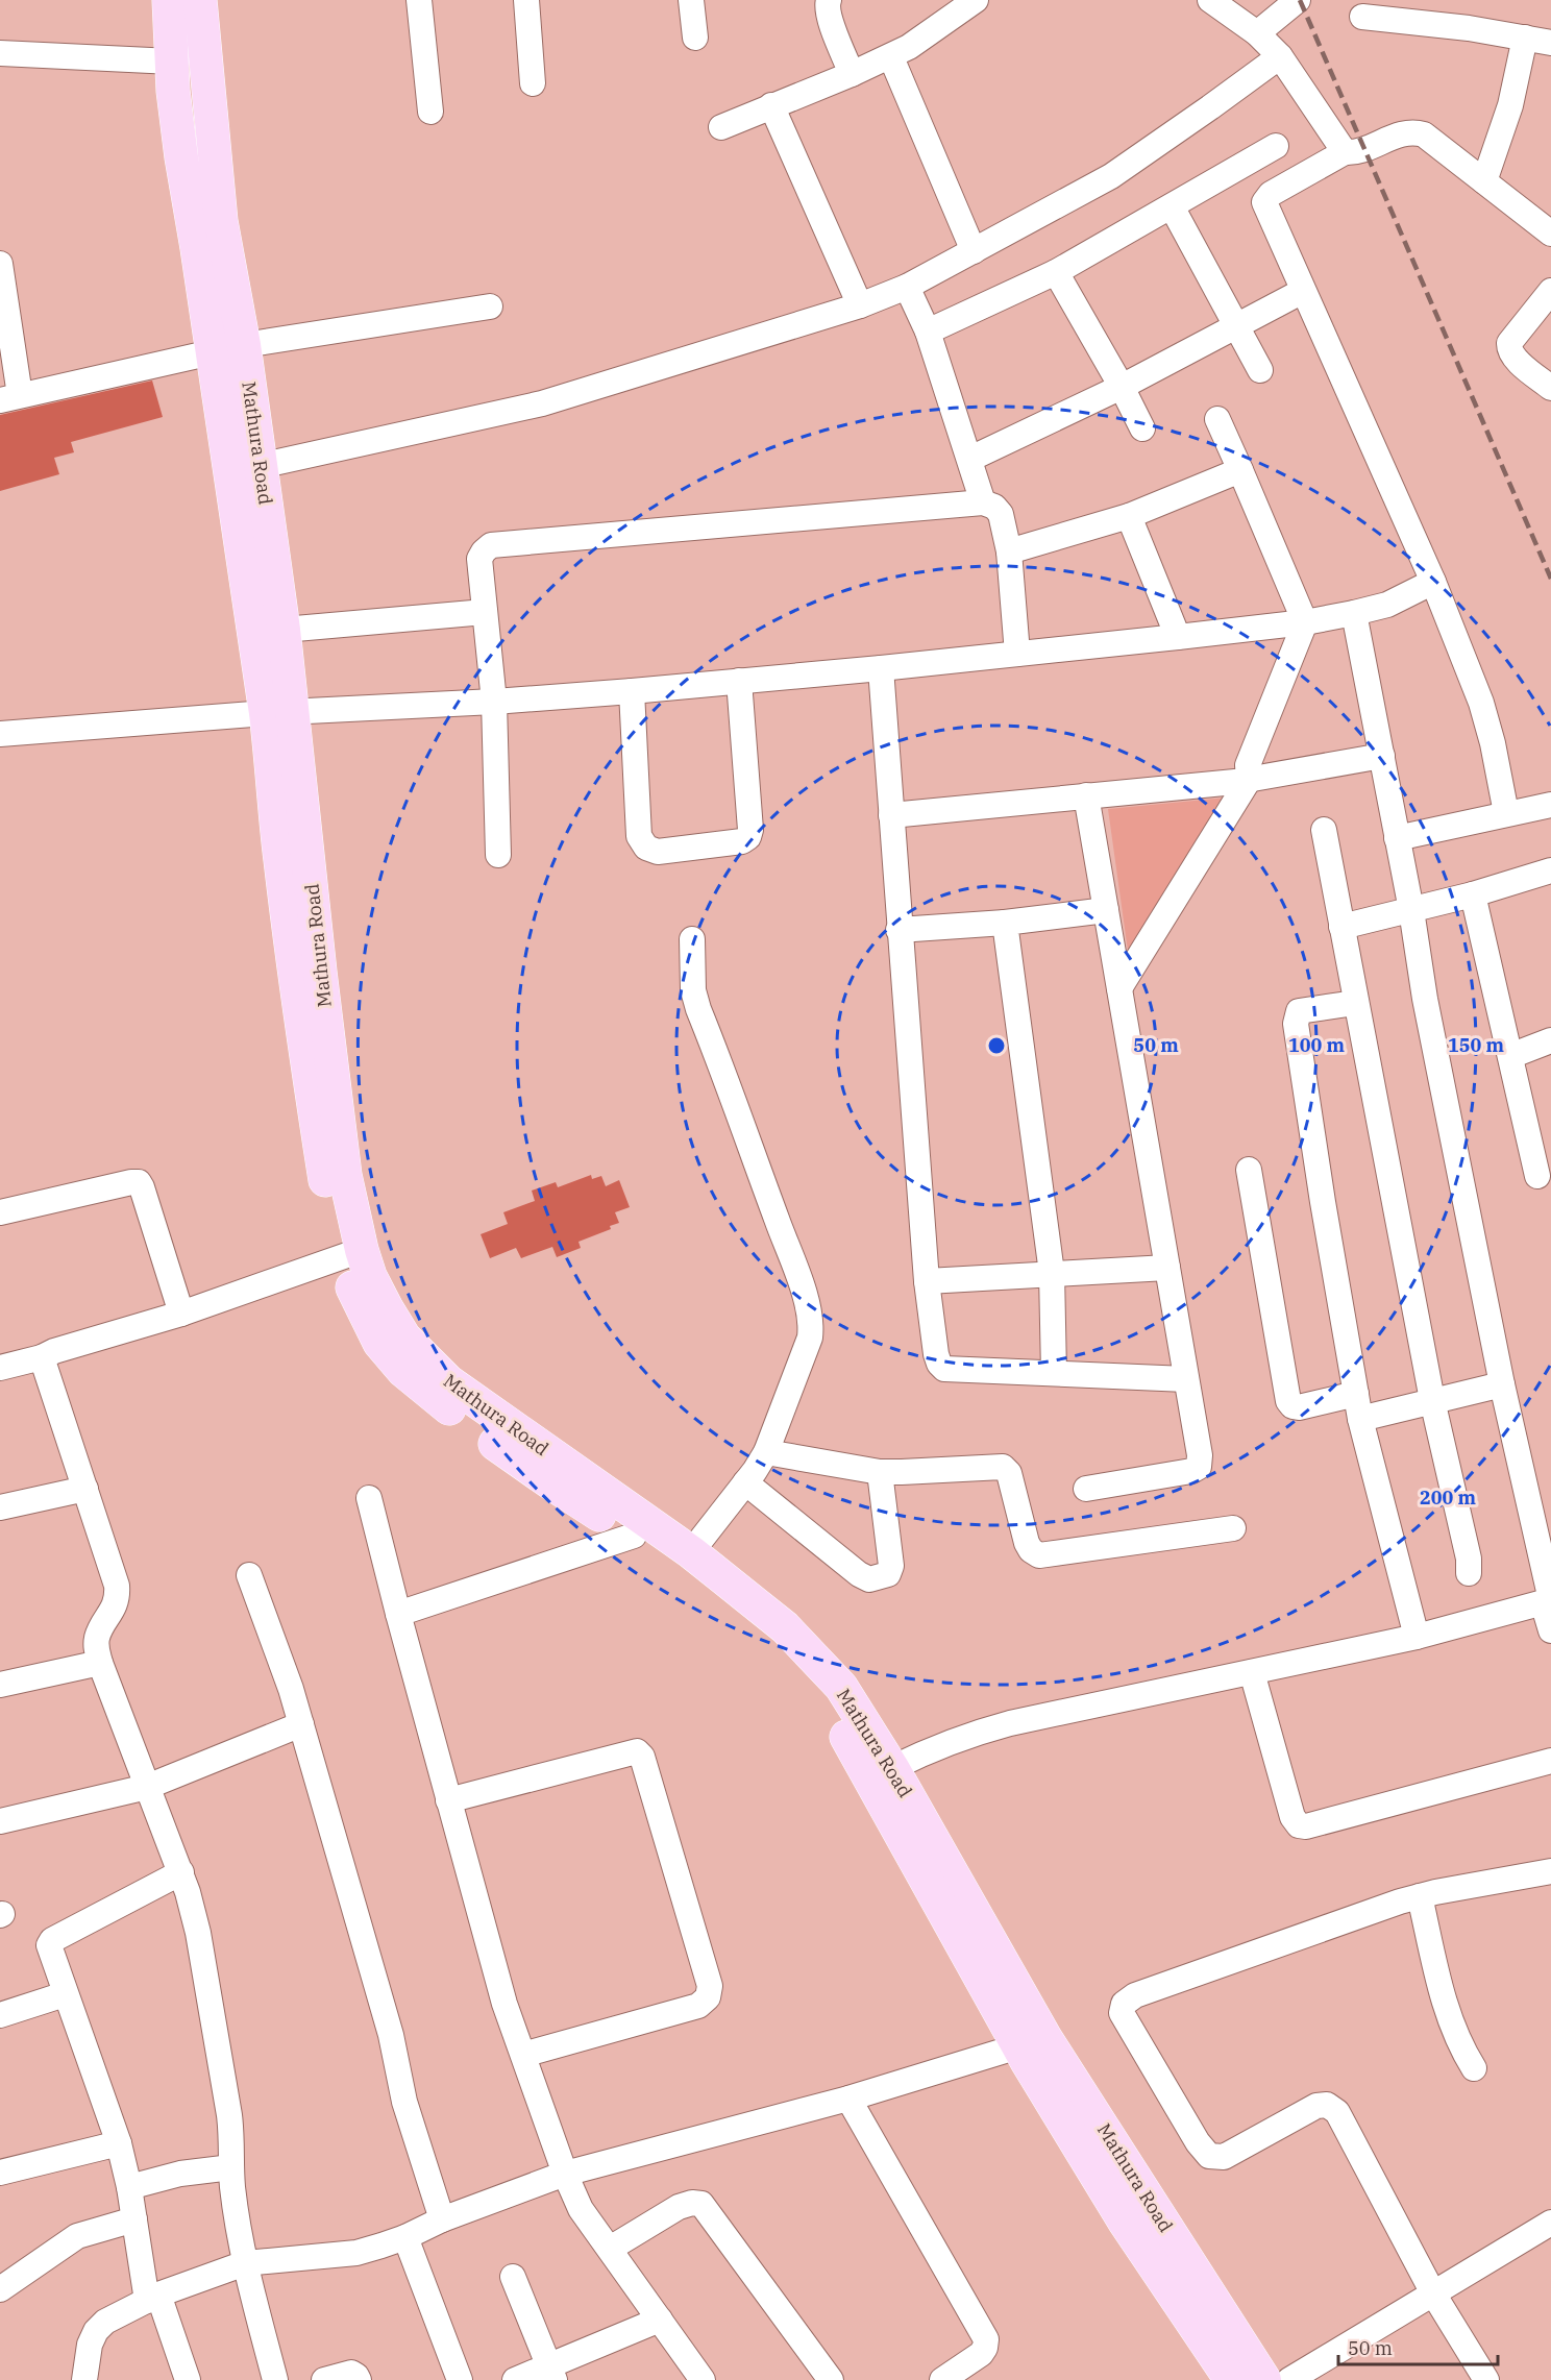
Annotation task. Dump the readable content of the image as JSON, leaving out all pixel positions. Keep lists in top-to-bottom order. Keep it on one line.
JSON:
{"streets":{"main road":["Mathura Road"]},"scale_bar":"50 m","rings":["50 m","100 m","150 m","200 m"]}
